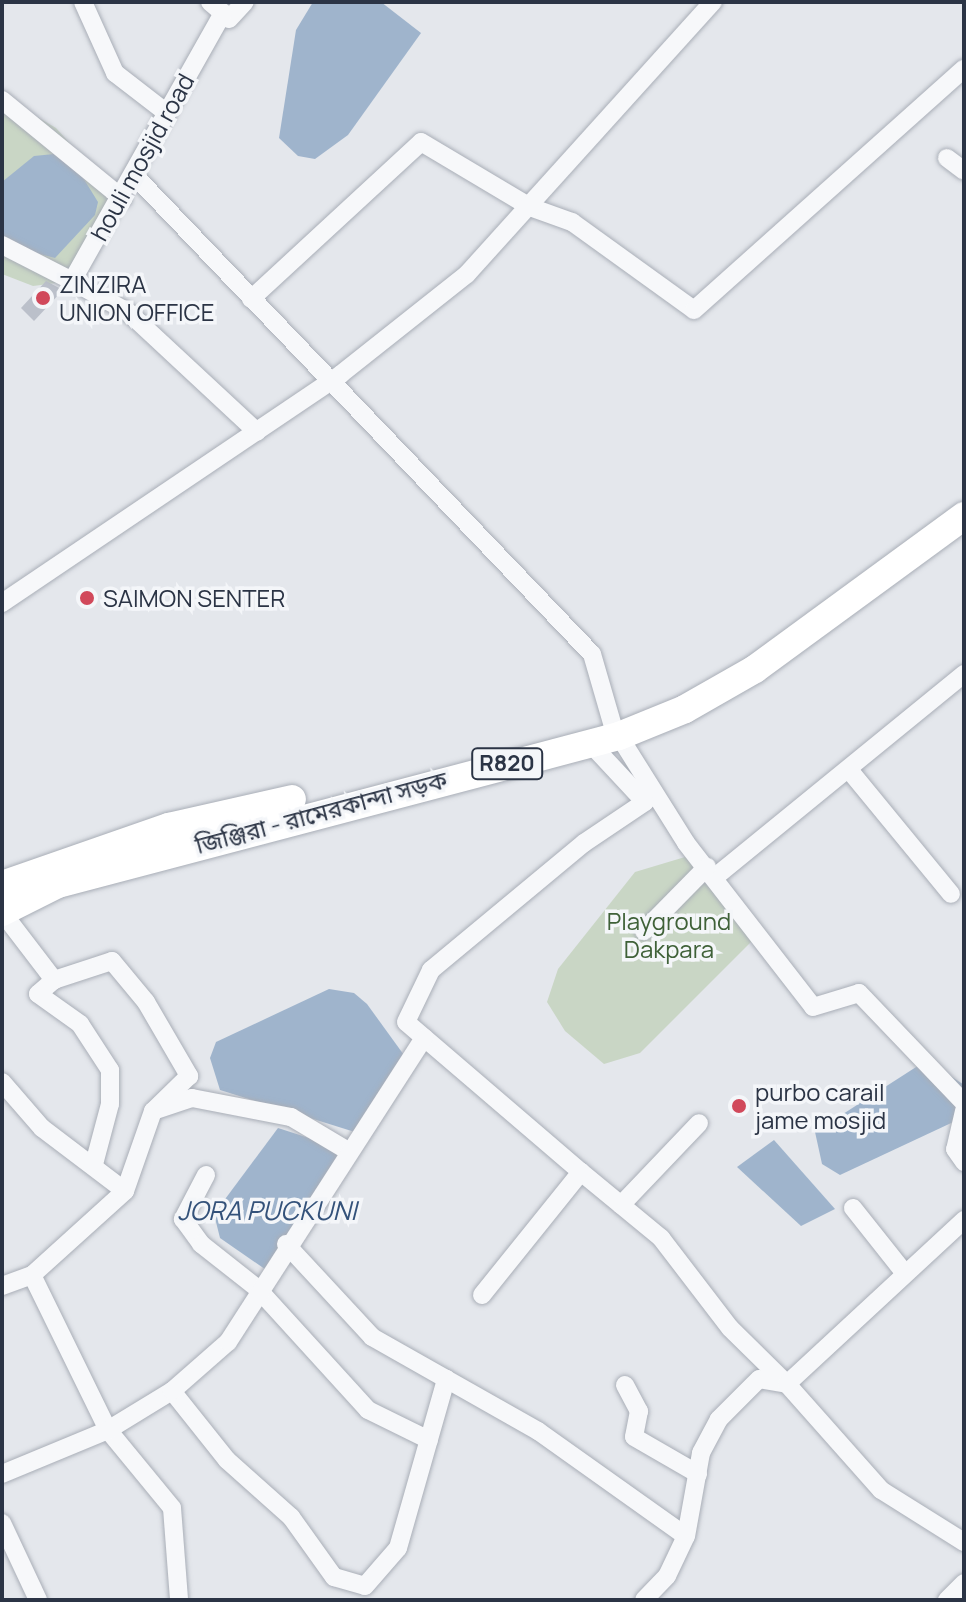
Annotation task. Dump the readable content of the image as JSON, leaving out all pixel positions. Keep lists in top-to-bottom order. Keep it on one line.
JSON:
{"streets":{"main road":["R820","জিঞ্জিরা - রামেরকান্দা সড়ক"],"street":["houli mosjid road"]},"water":["JORA PUCKUNI"],"parks":["Playground Dakpara"],"places":["ZINZIRA UNION OFFICE","SAIMON SENTER","purbo carail jame mosjid"]}
